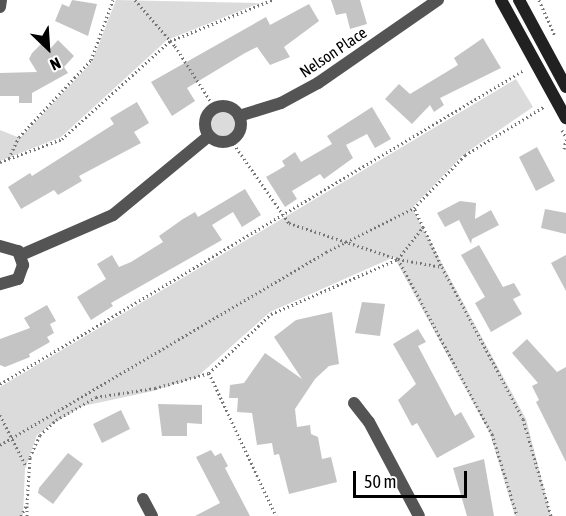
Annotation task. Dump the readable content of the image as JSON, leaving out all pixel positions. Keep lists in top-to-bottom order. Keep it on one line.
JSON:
{"streets":{"street":["Nelson Place"]},"scale_bar":"50 m","north":"bottom right"}
